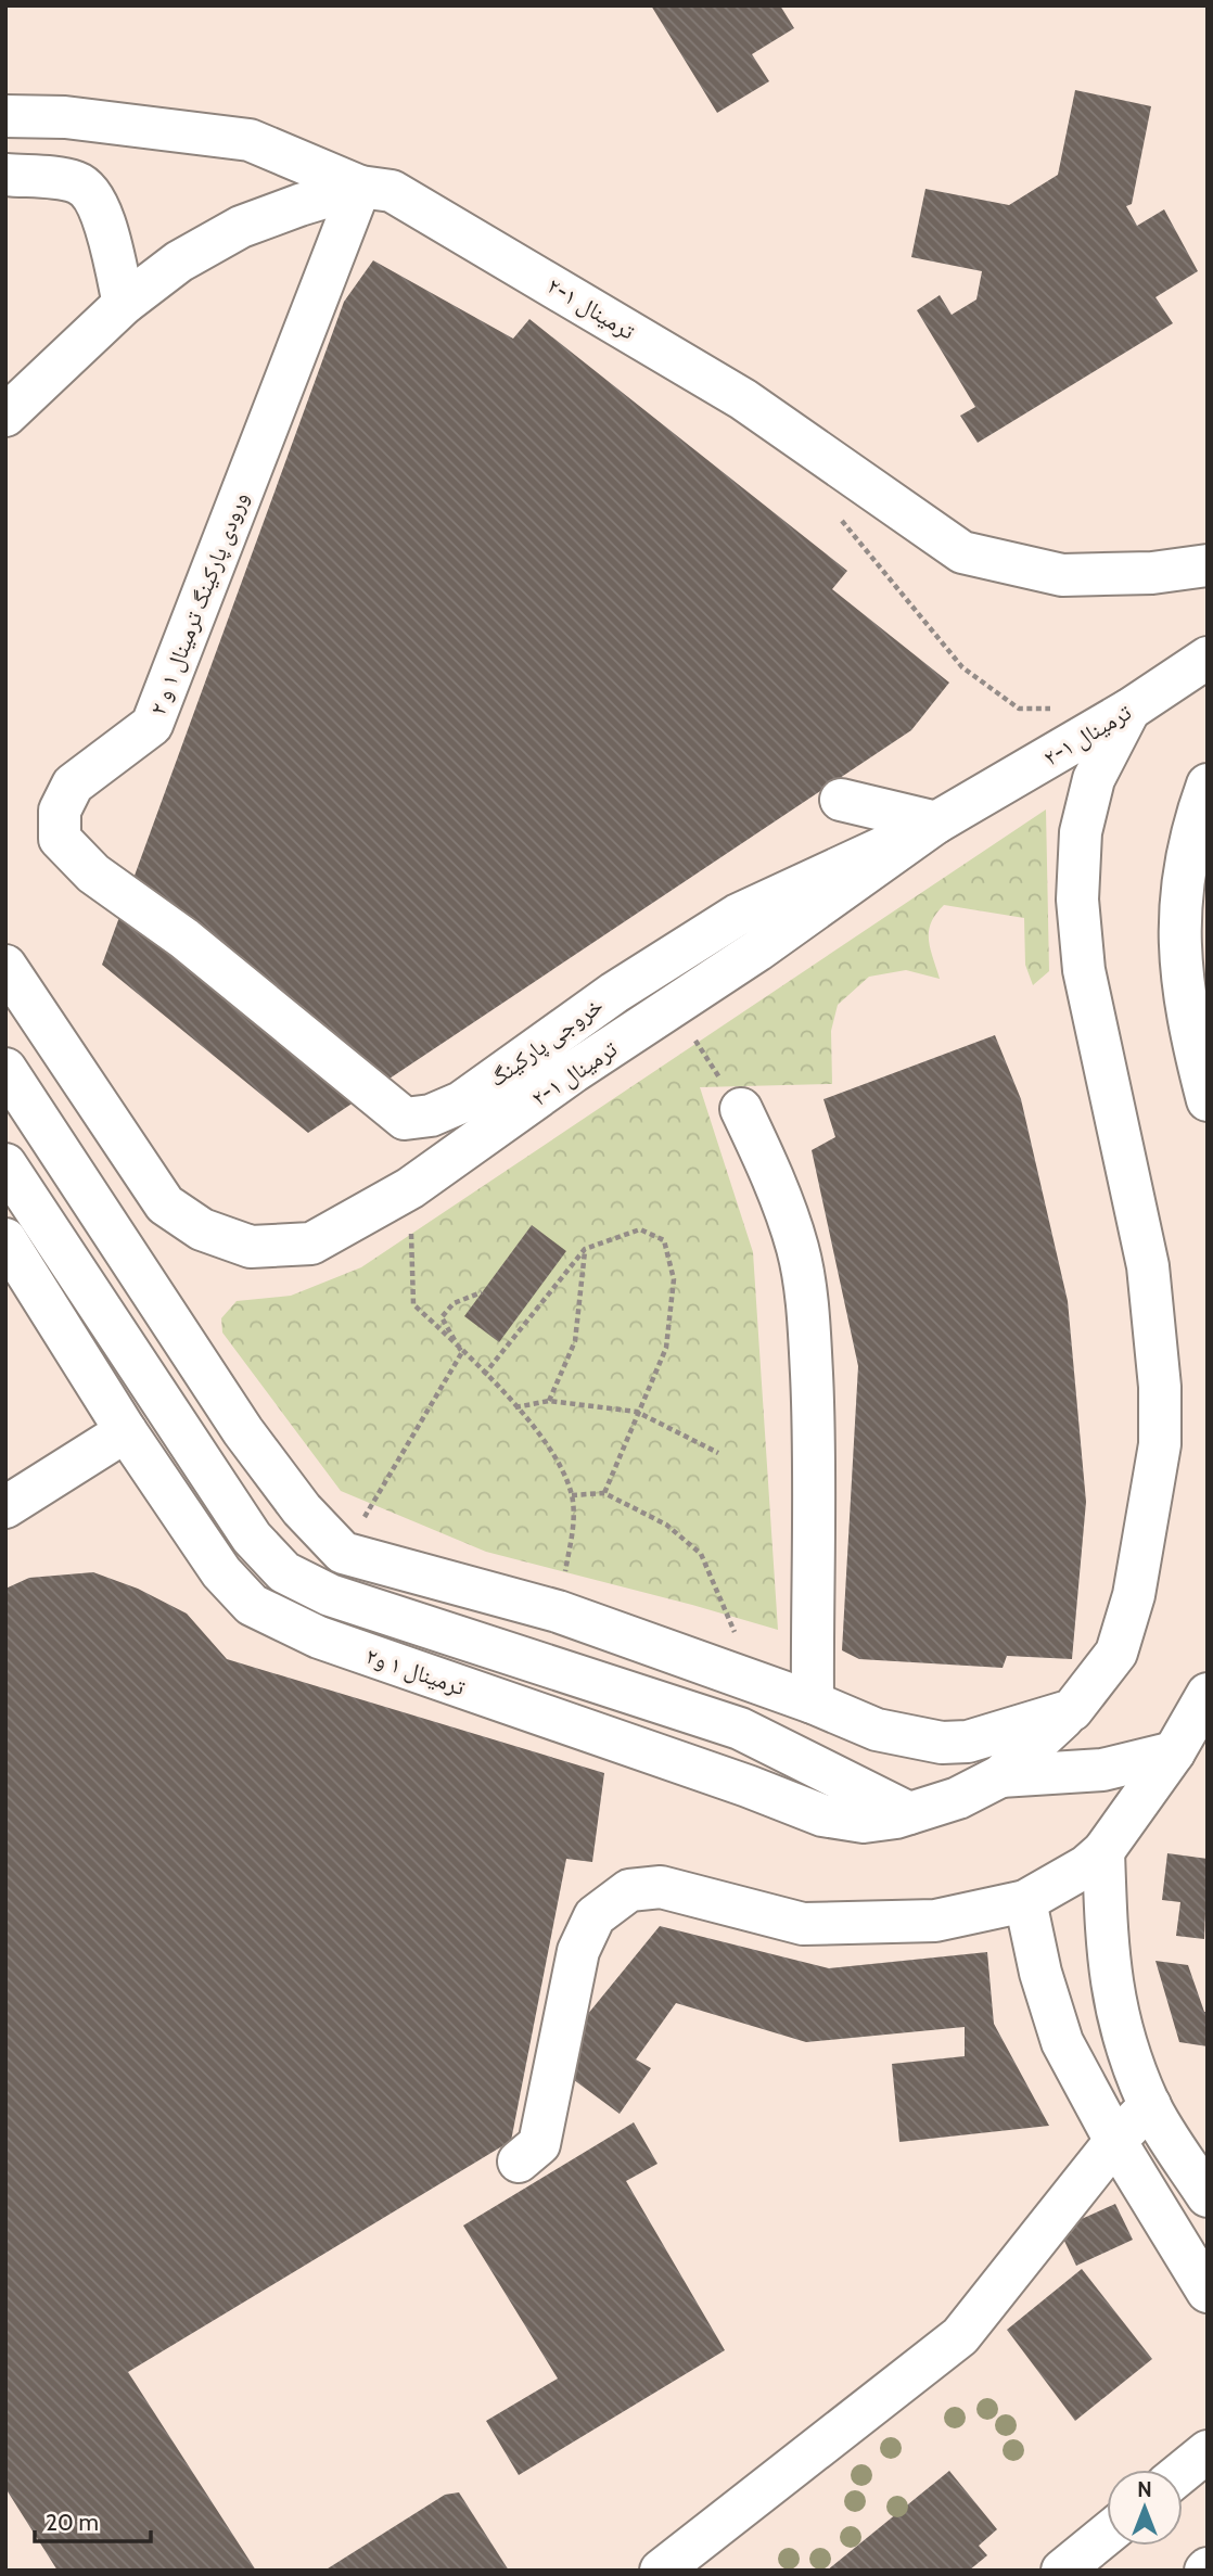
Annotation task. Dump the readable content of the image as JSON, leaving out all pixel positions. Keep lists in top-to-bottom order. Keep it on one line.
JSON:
{"streets":{"main road":["ترمینال ۱-۲","ورودی پارکینگ ترمینال ۱ و ۲","خروجی پارکینگ","ترمینال ۱ و۲"]},"crossings":[["ترمینال ۱-۲","ورودی پارکینگ ترمینال ۱ و ۲"],["ترمینال ۱-۲","خروجی پارکینگ"],["ورودی پارکینگ ترمینال ۱ و ۲","خروجی پارکینگ"]],"scale_bar":"20 m","north":"top"}
